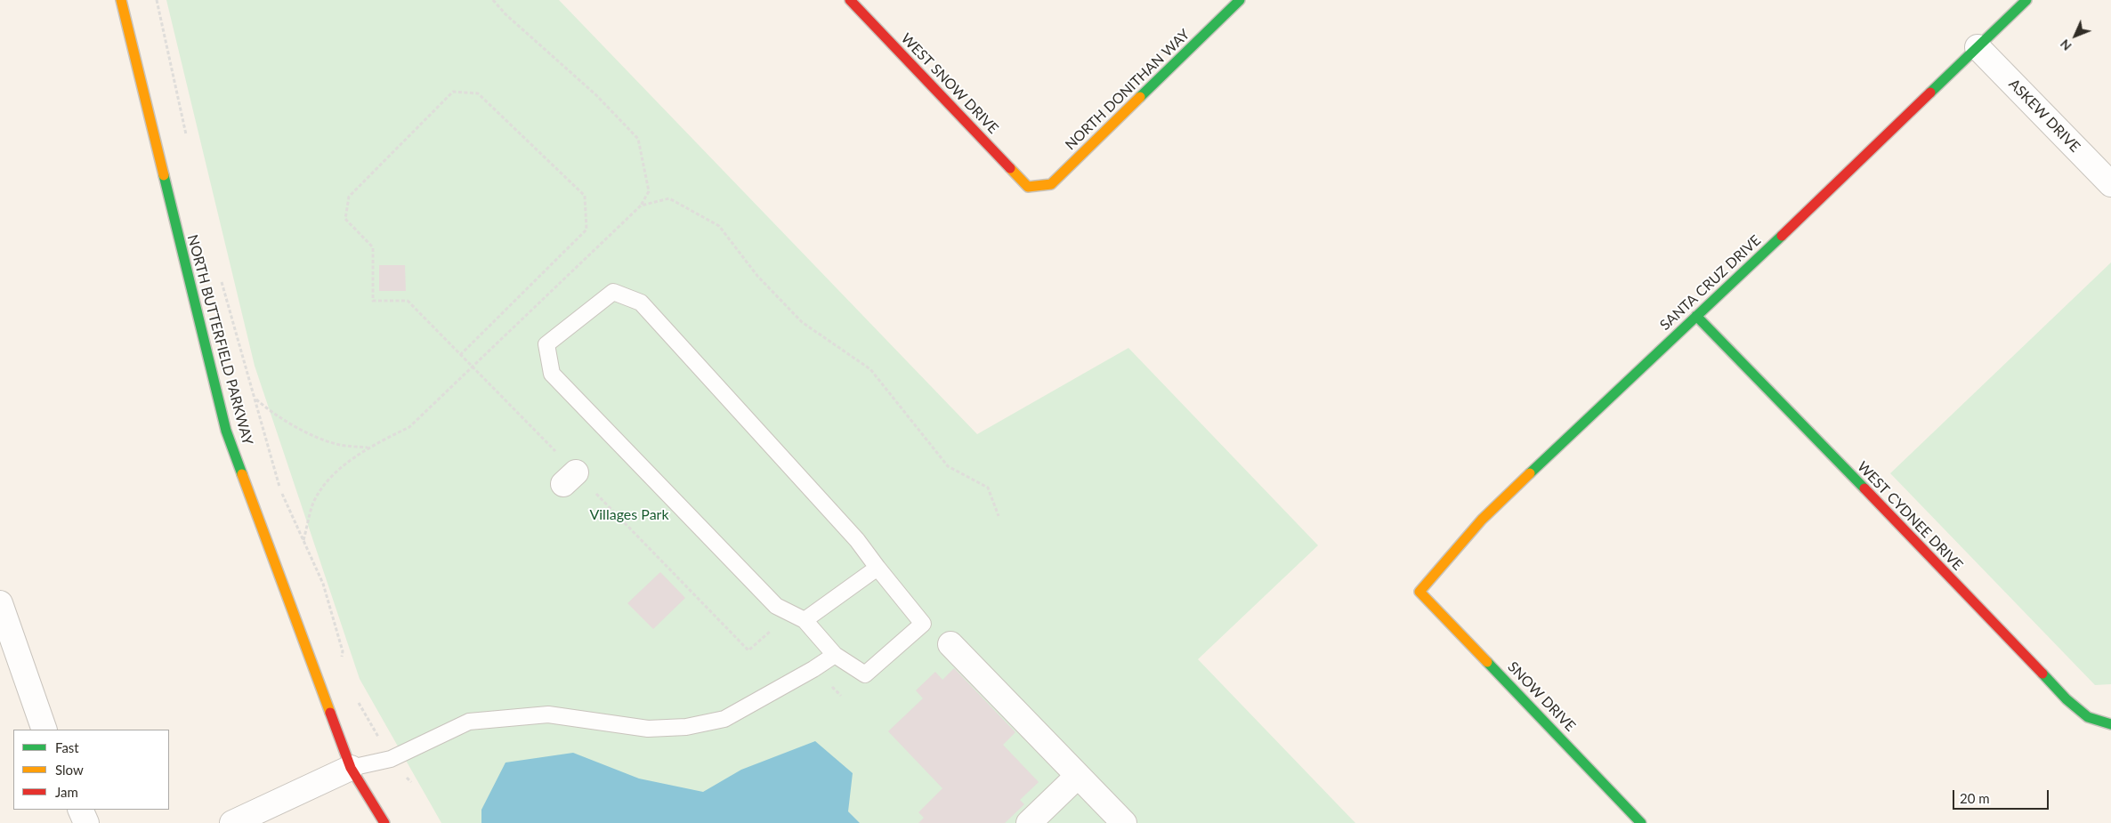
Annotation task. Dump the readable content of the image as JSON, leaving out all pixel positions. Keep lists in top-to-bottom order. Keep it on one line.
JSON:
{"streets":{"street":["WEST SNOW DRIVE","NORTH DONITHAN WAY","ASKEW DRIVE","SANTA CRUZ DRIVE","NORTH BUTTERFIELD PARKWAY","WEST CYDNEE DRIVE","SNOW DRIVE"]},"crossings":[["WEST SNOW DRIVE","NORTH DONITHAN WAY"],["ASKEW DRIVE","SANTA CRUZ DRIVE"],["SANTA CRUZ DRIVE","WEST CYDNEE DRIVE"],["SANTA CRUZ DRIVE","SNOW DRIVE"]],"parks":["Villages Park"],"legend":["Fast","Slow","Jam"],"scale_bar":"20 m","north":"bottom left"}
